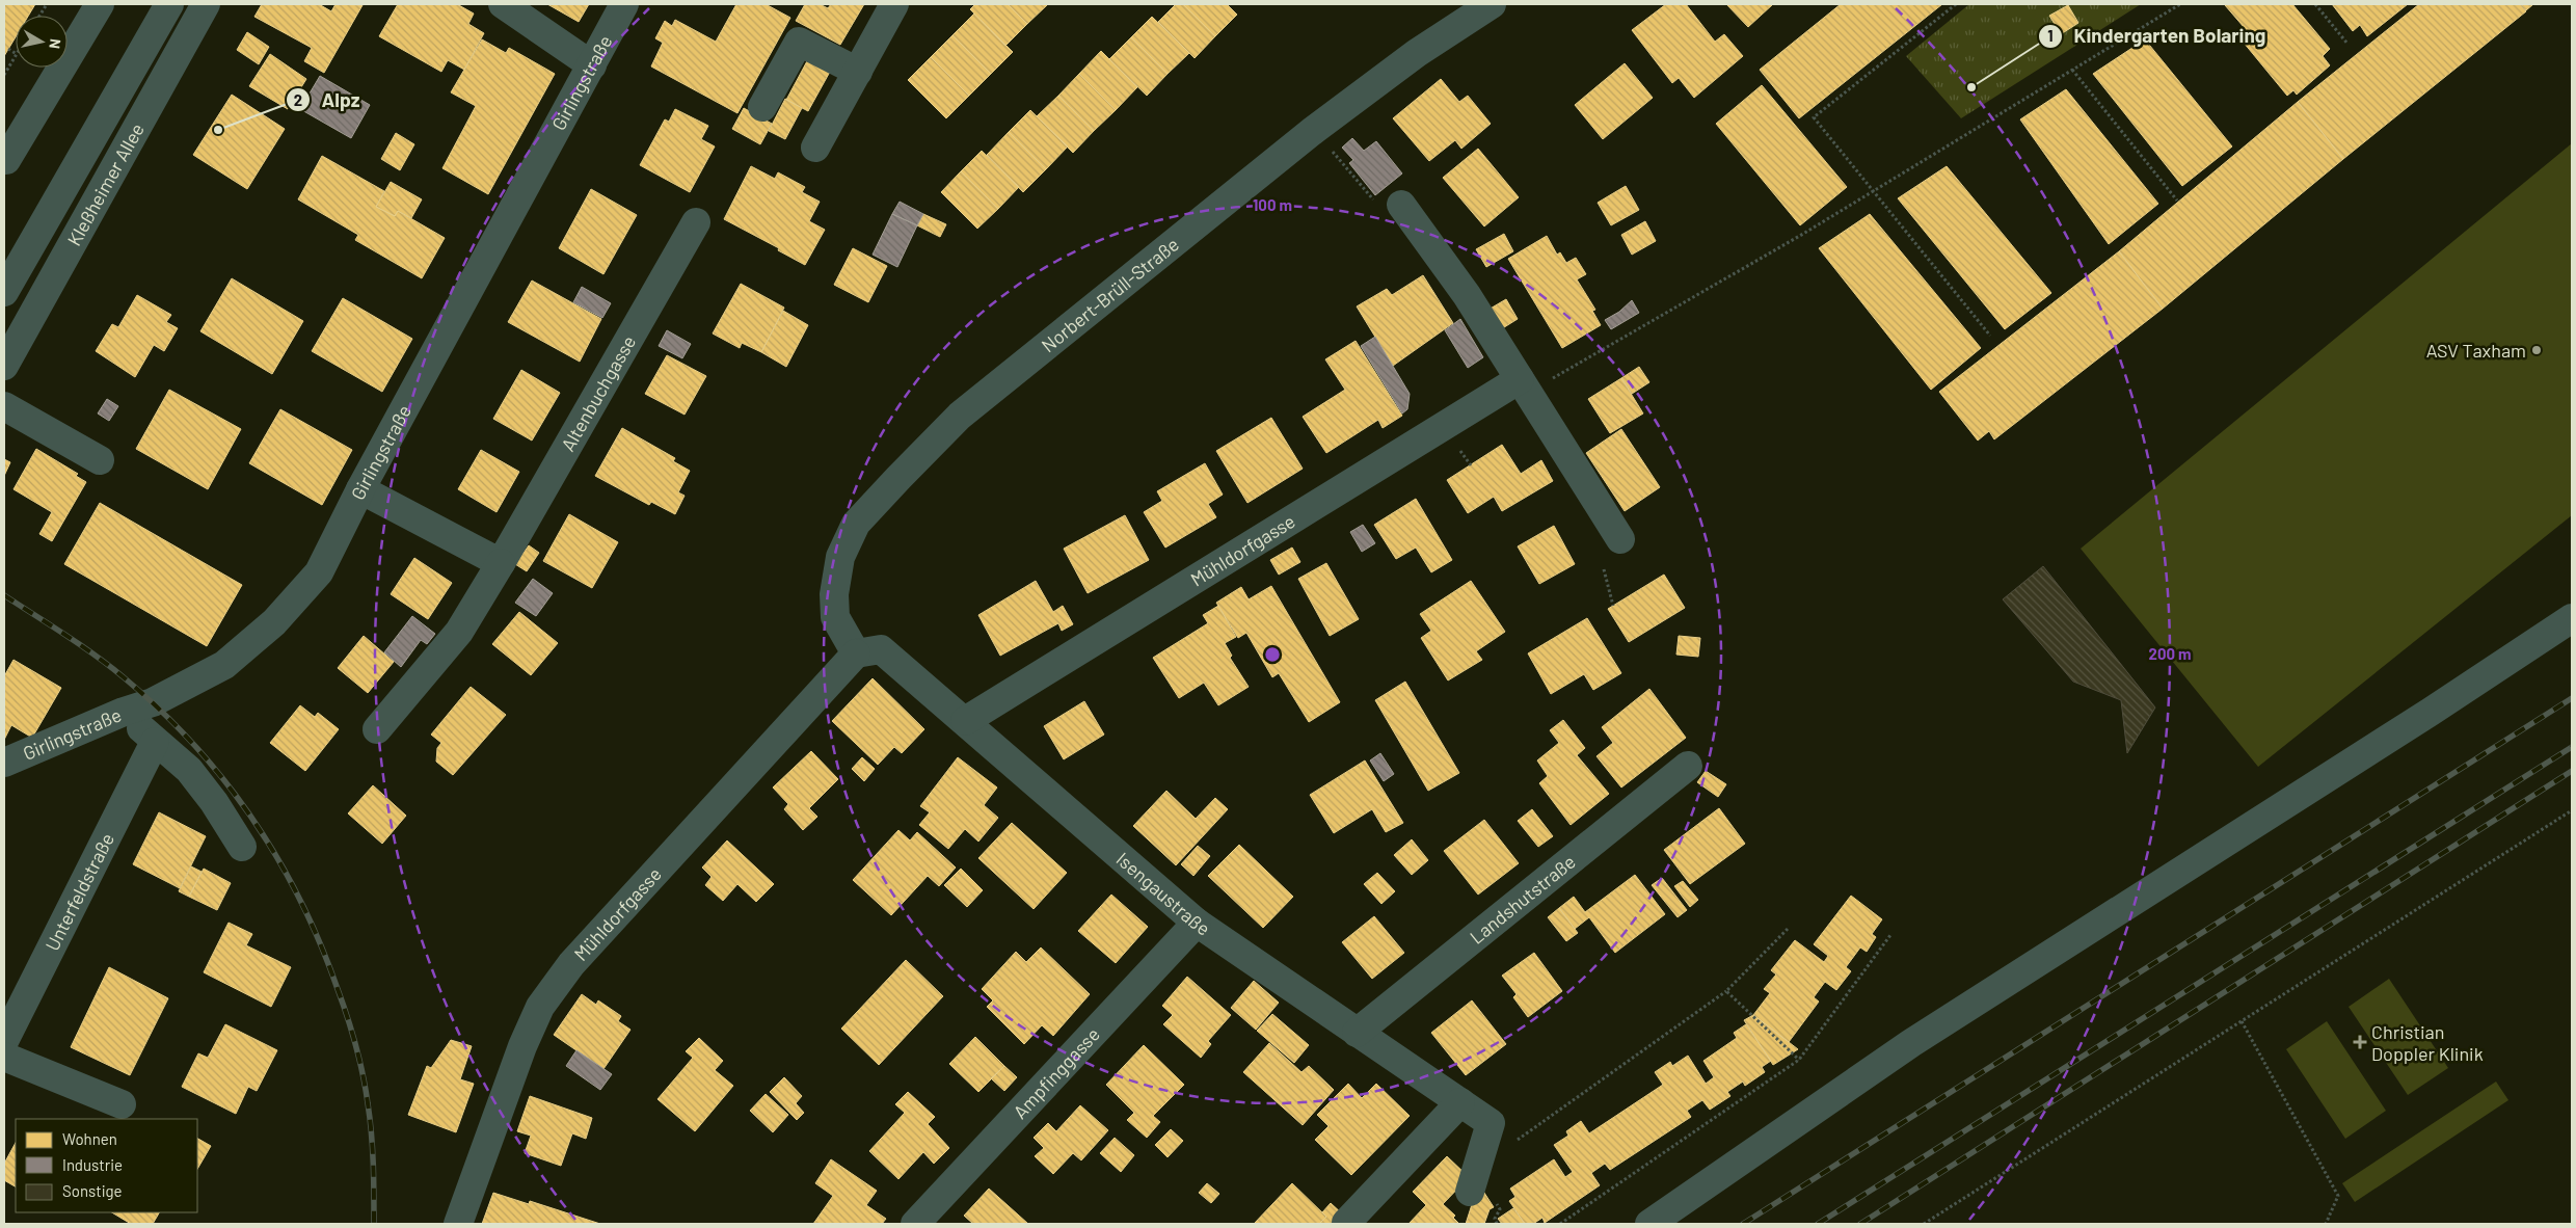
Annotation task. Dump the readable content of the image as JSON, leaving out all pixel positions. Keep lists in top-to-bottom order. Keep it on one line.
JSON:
{"streets":{"street":["Girlingstraße","Kleßheimer Allee","Norbert-Brüll-Straße","Altenbuchgasse","Mühldorfgasse","Unterfeldstraße","Isengaustraße","Landshutstraße","Ampfinggasse"]},"crossings":[["Norbert-Brüll-Straße","Mühldorfgasse"],["Norbert-Brüll-Straße","Isengaustraße"],["Mühldorfgasse","Isengaustraße"],["Isengaustraße","Landshutstraße"],["Isengaustraße","Ampfinggasse"]],"places":{"other":["Kindergarten Bolaring","Alpz","ASV Taxham"],"health":["Christian Doppler Klinik"]},"legend":["Wohnen","Industrie","Sonstige"],"north":"right","rings":["100 m","200 m"]}
